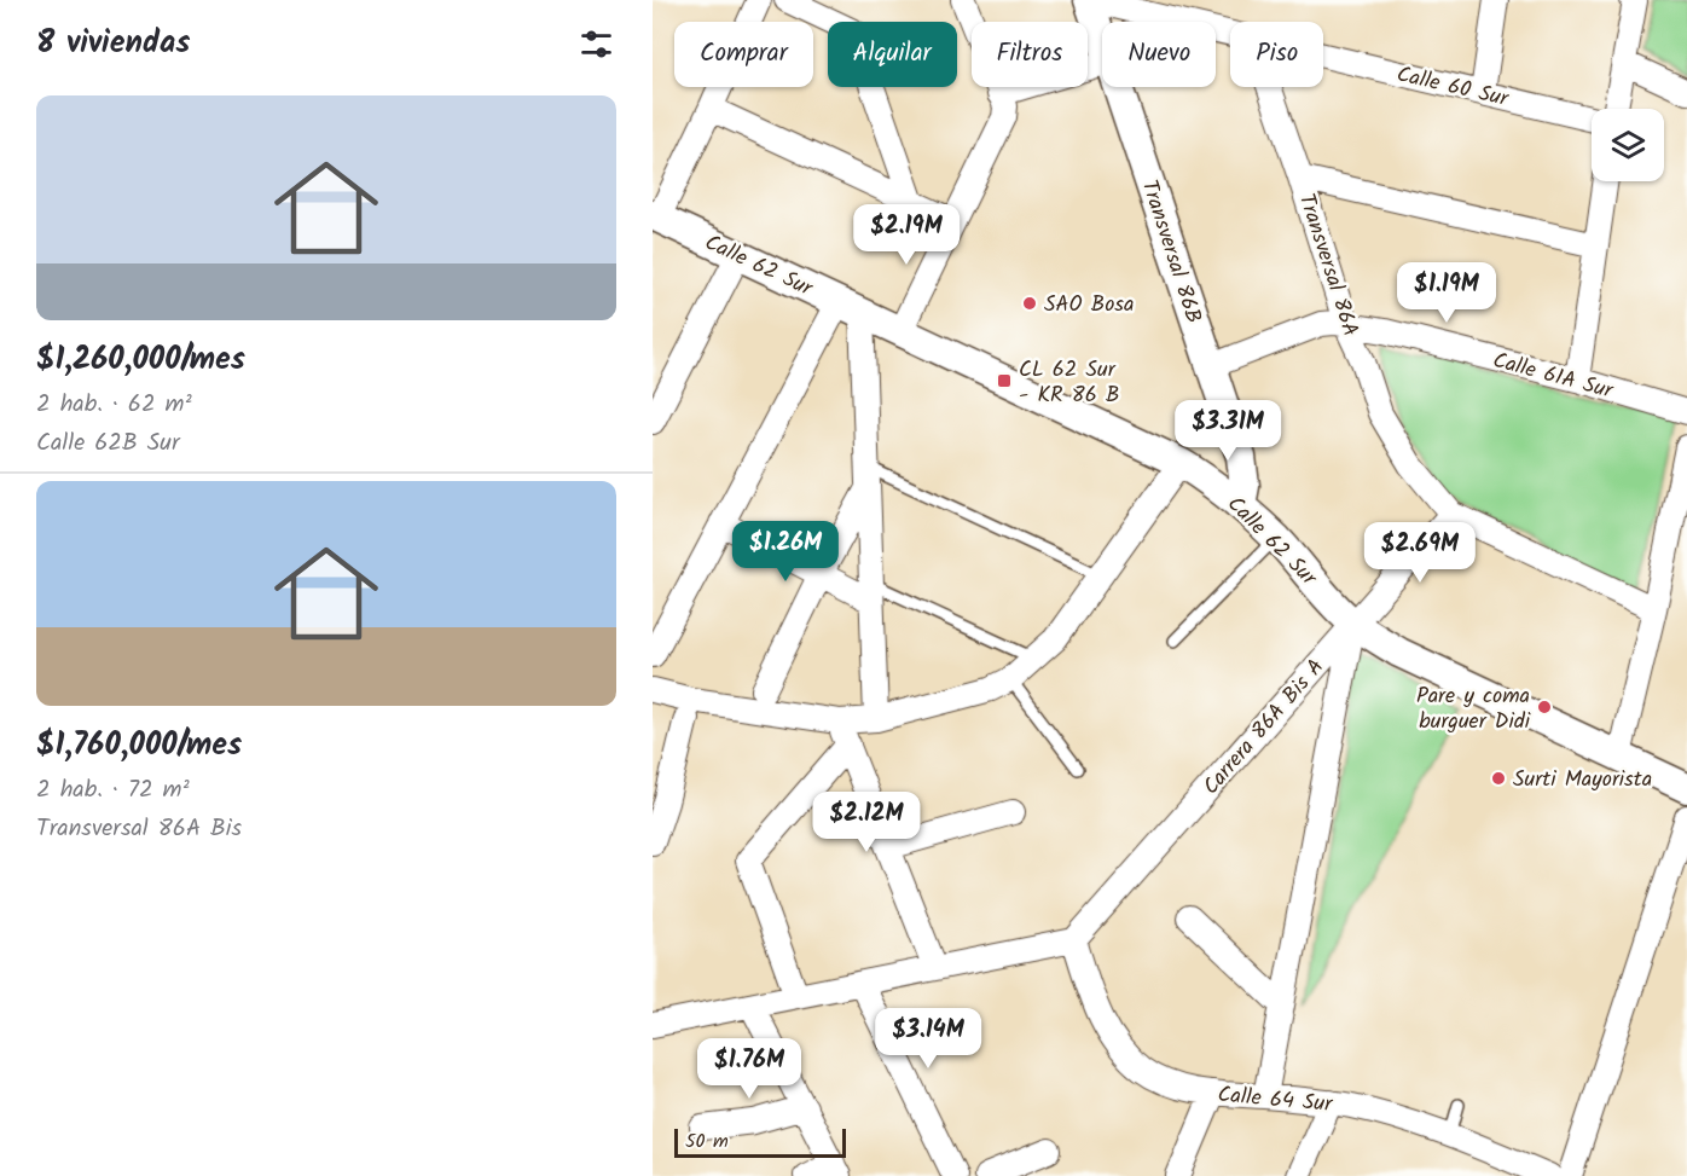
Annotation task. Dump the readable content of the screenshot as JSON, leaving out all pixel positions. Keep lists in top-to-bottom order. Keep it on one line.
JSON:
{"streets":{"street":["Calle 60 Sur","Transversal 86B","Calle 62 Sur","Transversal 86A","Calle 61A Sur","Carrera 86A Bis A","Calle 64 Sur"]},"crossings":[["Calle 60 Sur","Transversal 86B"],["Transversal 86B","Calle 62 Sur"],["Transversal 86B","Calle 61A Sur"],["Calle 62 Sur","Carrera 86A Bis A"],["Transversal 86A","Calle 61A Sur"],["Transversal 86A","Carrera 86A Bis A"],["Carrera 86A Bis A","Calle 64 Sur"]],"places":{"other":["SAO Bosa","Pare y coma burguer Didi","Surti Mayorista"],"transit":["CL 62 Sur - KR 86 B"]},"scale_bar":"50 m","page":{"heading":"8 viviendas","chip":["Comprar","Alquilar","Filtros","Nuevo","Piso"],"list":[{"name":"$1,260,000/mes","note":"2 hab. · 62 m² · Calle 62B Sur"},{"name":"$1,760,000/mes","note":"2 hab. · 72 m² · Transversal 86A Bis"}],"price":["$2.19M","$1.19M","$3.31M","$1.26M","$2.69M","$2.12M","$3.14M","$1.76M"],"scale":"50 m"}}
